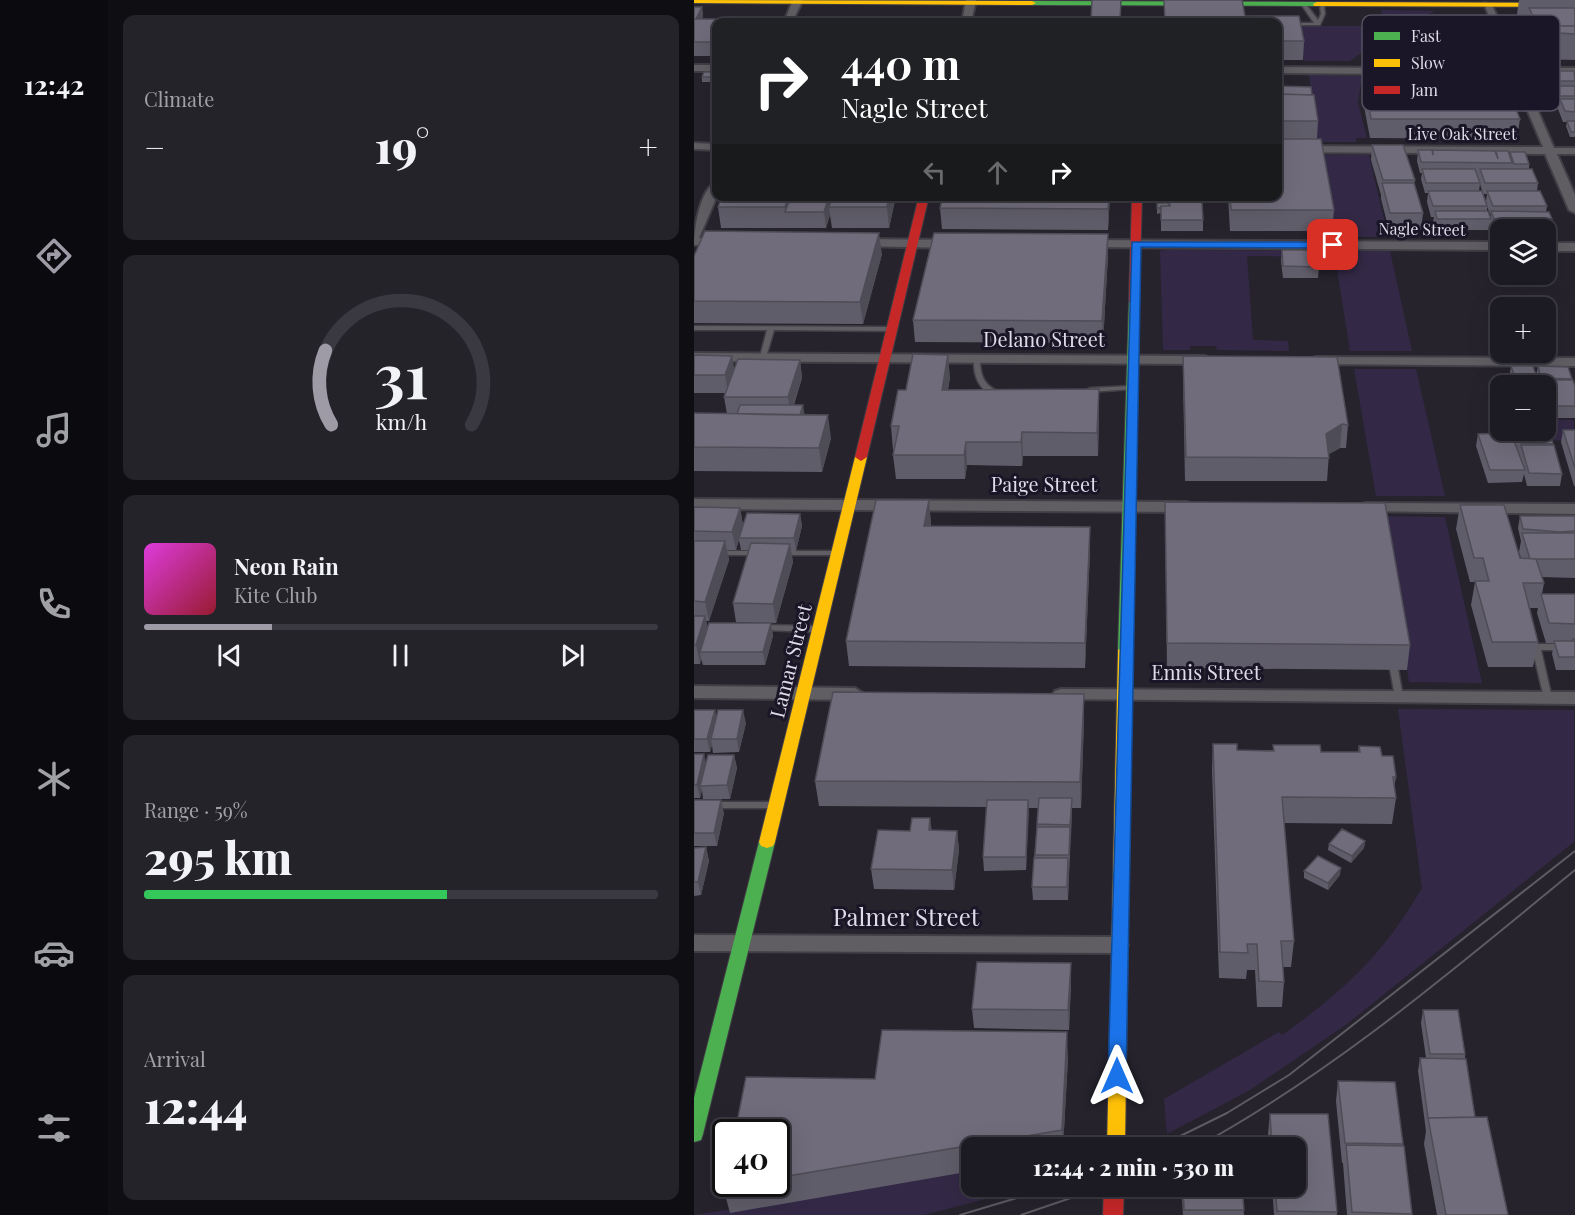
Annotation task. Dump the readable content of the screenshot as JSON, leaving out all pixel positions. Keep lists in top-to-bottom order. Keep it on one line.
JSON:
{"streets":{"street":["Live Oak Street","Nagle Street","Delano Street","Paige Street","Lamar Street","Ennis Street","Palmer Street"]},"crossings":[["Delano Street","Lamar Street"],["Paige Street","Lamar Street"],["Lamar Street","Palmer Street"]],"legend":["Fast","Slow","Jam"],"page":{"tabs":"12:42","tile":["Climate",["Range · 59%","295 km"],["Arrival","12:44"]],"turn":["440 m","Nagle Street"],"heat":["−","19°","+"],"map_buttons":["+","−"],"song":["Neon Rain","Kite Club"],"limit":"40","trip":"12:44 · 2 min · 530 m","gauge":["31","km/h"]}}
